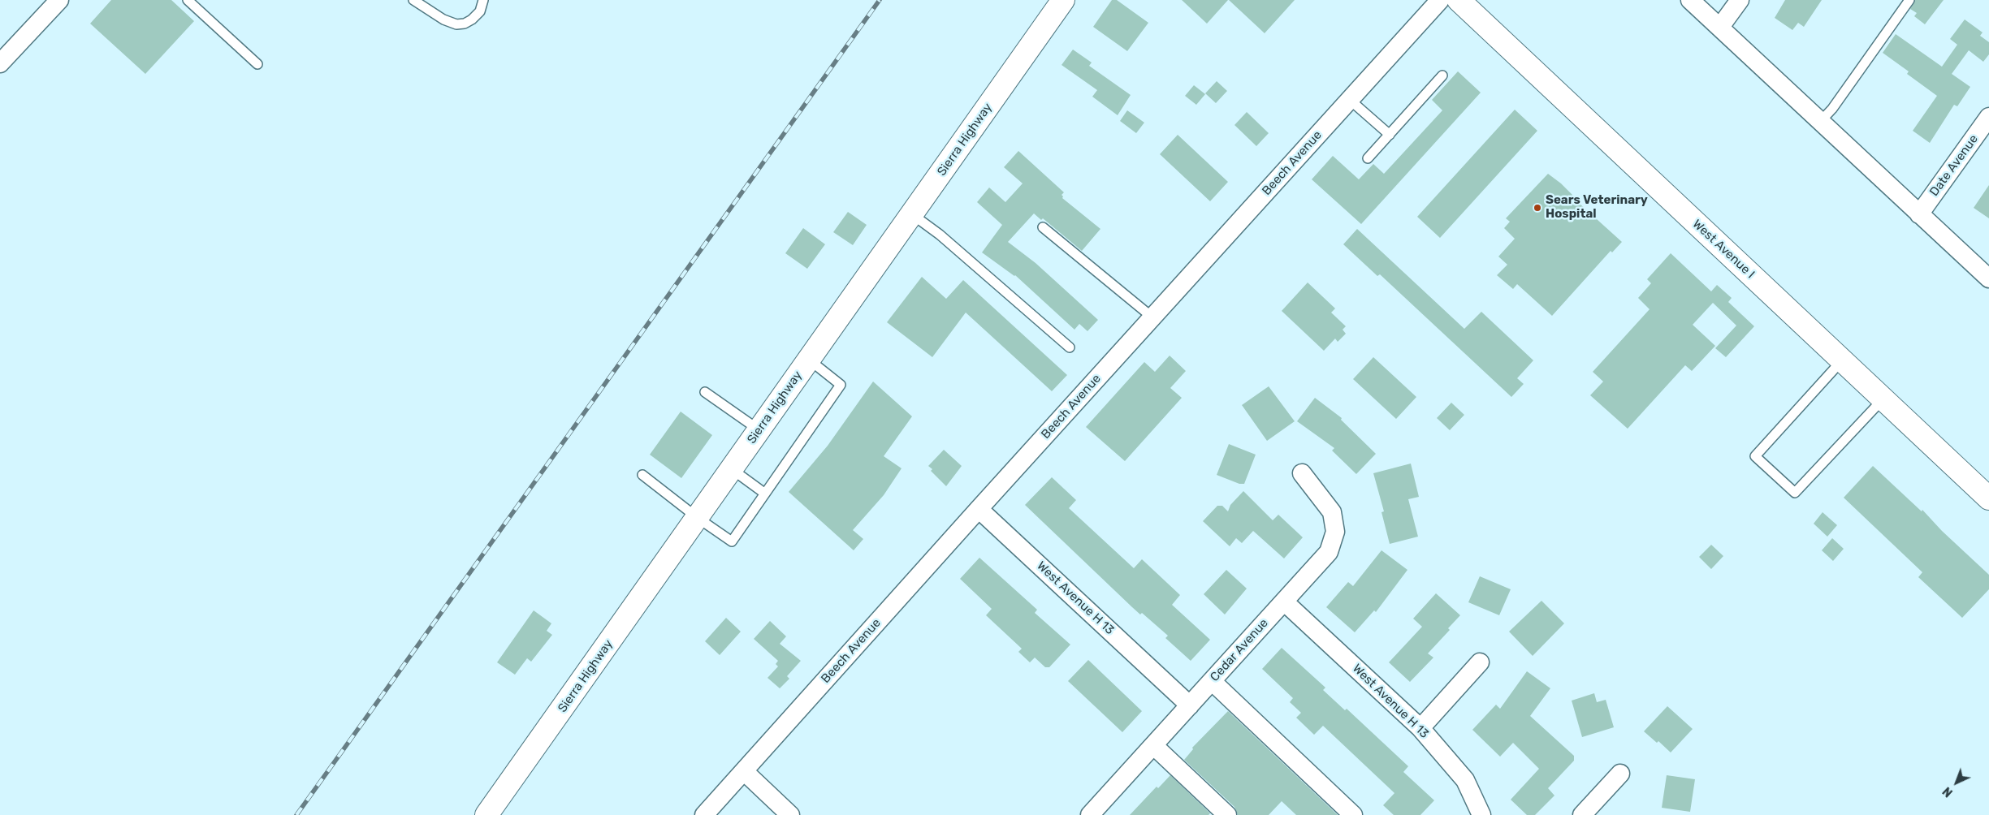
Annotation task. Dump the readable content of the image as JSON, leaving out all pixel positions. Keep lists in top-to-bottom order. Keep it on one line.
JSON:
{"streets":{"main road":["Sierra Highway","West Avenue I"],"street":["Beech Avenue","Date Avenue","West Avenue H 13","Cedar Avenue"]},"crossings":[["Beech Avenue","West Avenue H 13"],["West Avenue H 13","Cedar Avenue"]],"places":["Sears Veterinary Hospital"],"north":"bottom left"}
